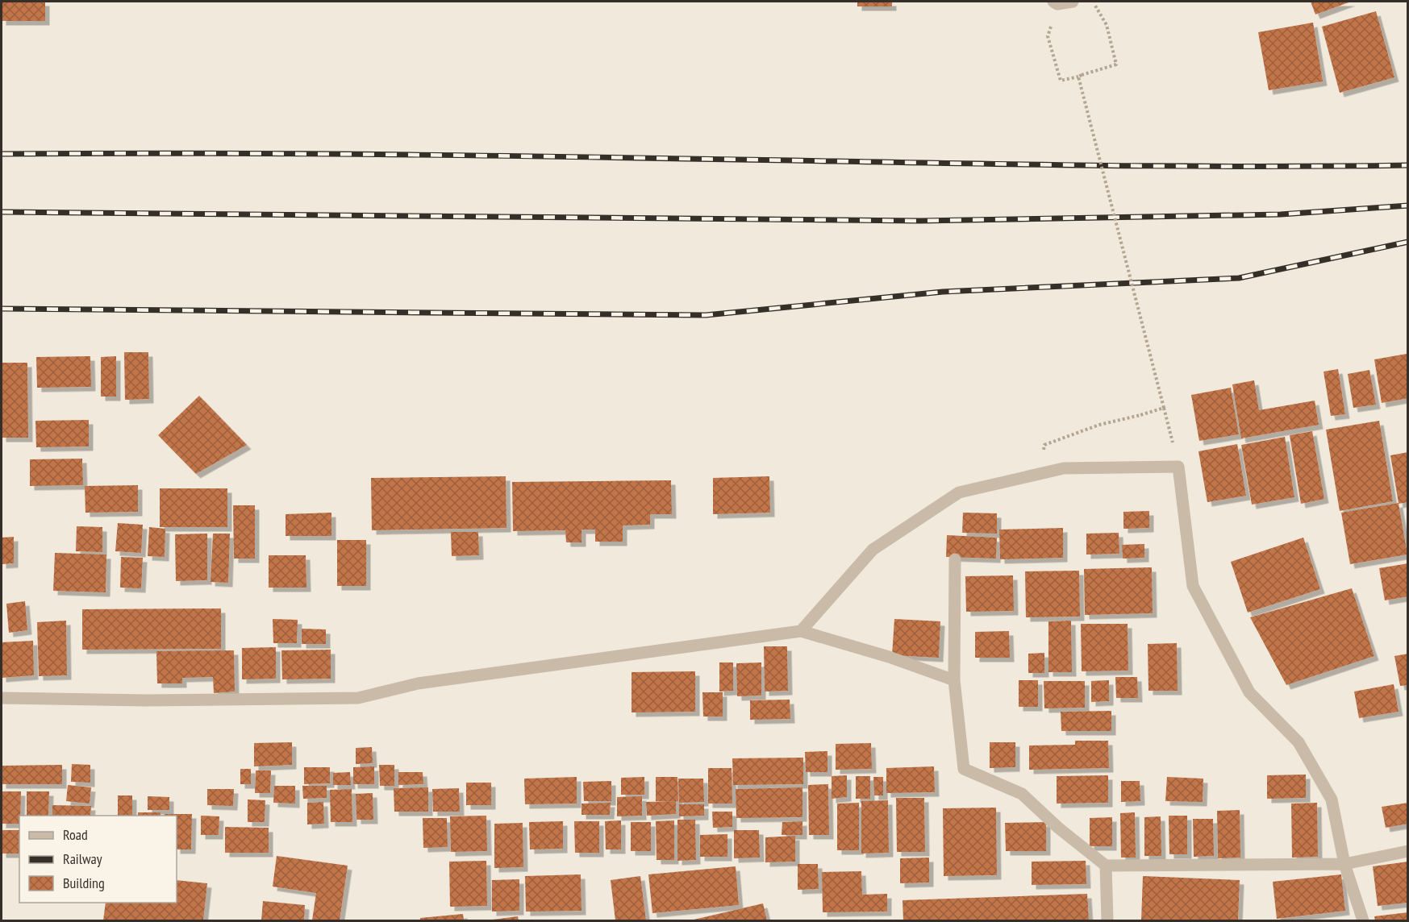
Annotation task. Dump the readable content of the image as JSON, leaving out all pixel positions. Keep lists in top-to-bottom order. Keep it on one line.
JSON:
{"legend":["Road","Railway","Building"]}
